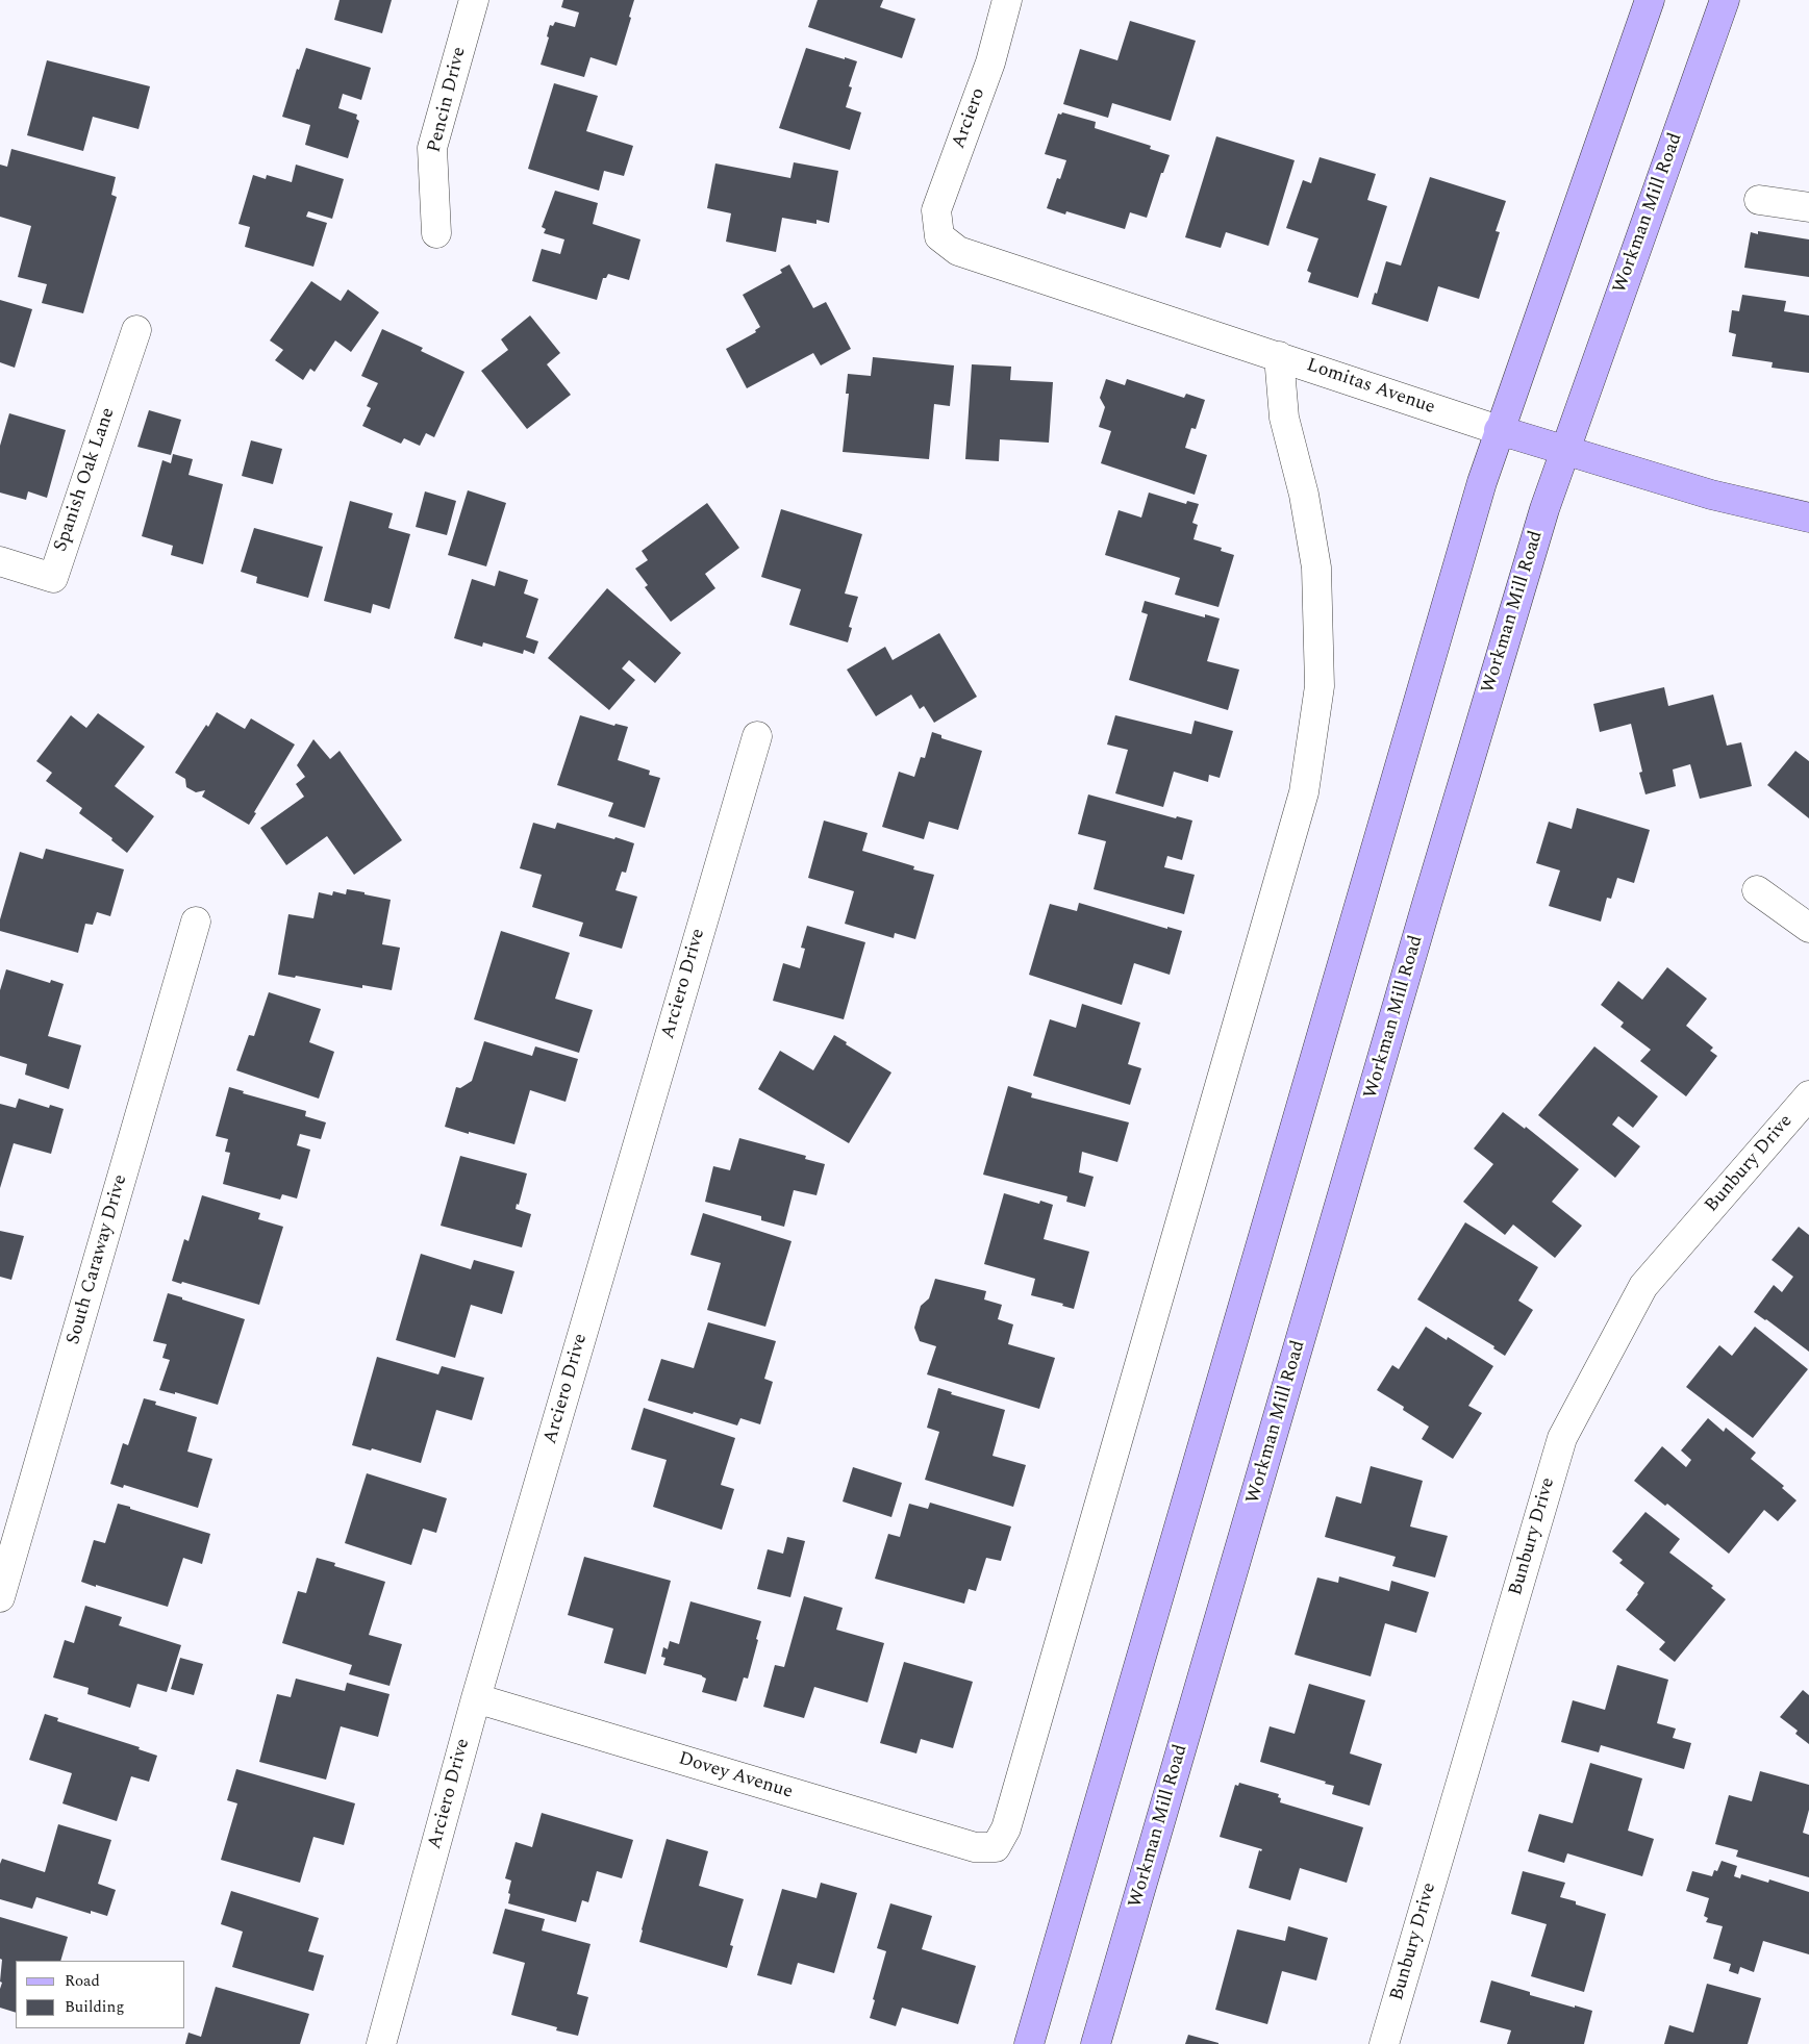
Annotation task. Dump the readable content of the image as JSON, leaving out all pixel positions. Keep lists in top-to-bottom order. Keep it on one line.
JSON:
{"streets":{"main road":["Workman Mill Road","Lomitas Avenue"],"street":["Pencin Drive","Arciero","Spanish Oak Lane","Arciero Drive","Bunbury Drive","South Caraway Drive","Dovey Avenue"]},"crossings":[["Arciero","Lomitas Avenue"],["Workman Mill Road","Lomitas Avenue"],["Lomitas Avenue","Dovey Avenue"],["Arciero Drive","Dovey Avenue"]],"legend":["Road","Building"]}
